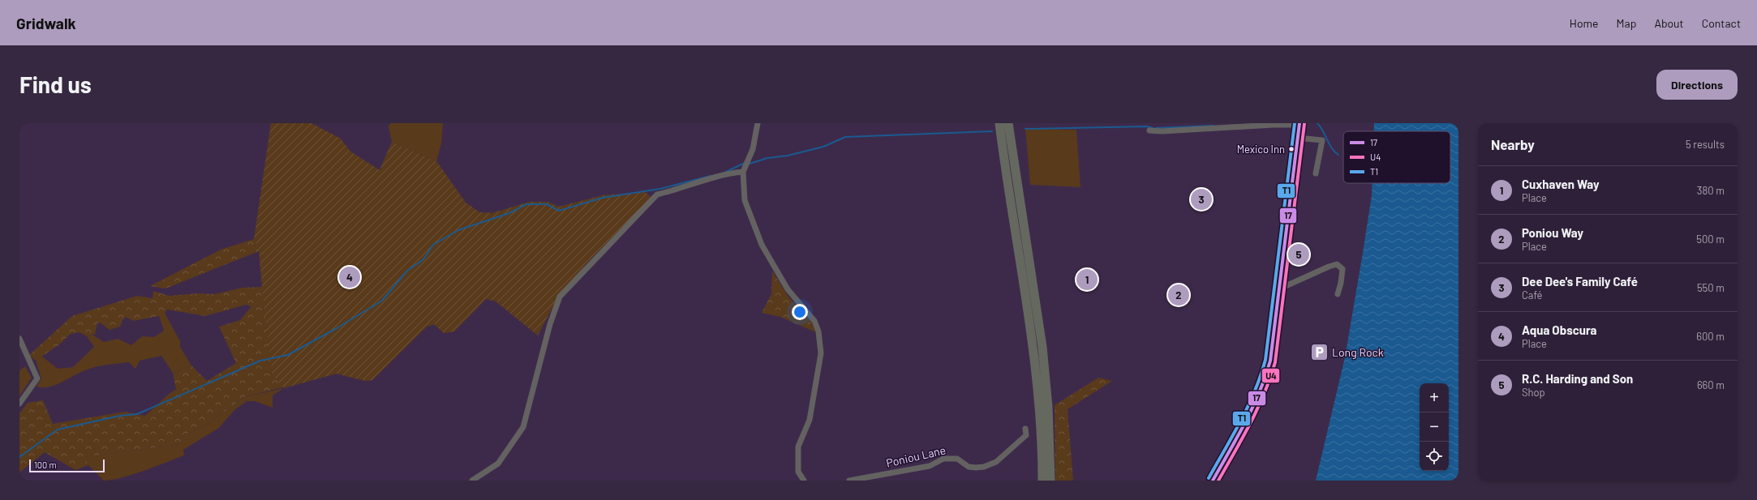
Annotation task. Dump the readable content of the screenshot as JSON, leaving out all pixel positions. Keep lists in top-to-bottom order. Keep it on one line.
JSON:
{"streets":{"street":["Poniou Lane"]},"places":{"other":["Mexico Inn"],"parking":["Long Rock"]},"lines":["transit line 17","transit line T1","transit line U4"],"legend":["17","U4","T1"],"scale_bar":"100 m","page":{"header":"Gridwalk","nav":["Home","Map","About","Contact"],"buttons":"Directions","title":"Find us","heading":["Nearby","5 results"],"list":[{"mark":"1","name":"Cuxhaven Way","note":"Place","value":"380 m"},{"mark":"2","name":"Poniou Way","note":"Place","value":"500 m"},{"mark":"3","name":"Dee Dee's Family Café","note":"Café","value":"550 m"},{"mark":"4","name":"Aqua Obscura","note":"Place","value":"600 m"},{"mark":"5","name":"R.C. Harding and Son","note":"Shop","value":"660 m"}],"pins":["3","5","4","1","2"],"map_buttons":["+","−"],"scale":"100 m"}}
